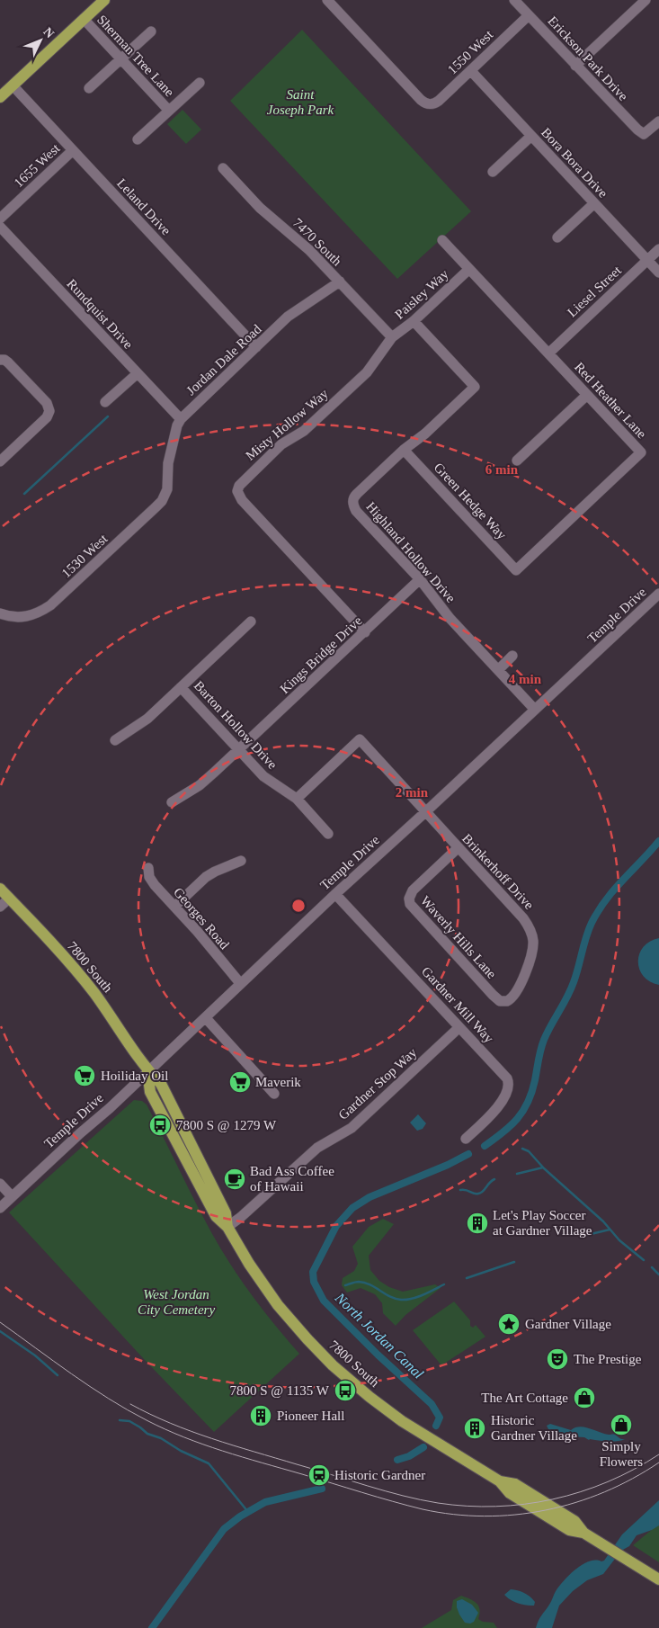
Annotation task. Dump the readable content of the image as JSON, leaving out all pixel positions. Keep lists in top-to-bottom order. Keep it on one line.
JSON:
{"streets":{"main road":["7800 South"],"street":["1550 West","Sherman Tree Lane","Erickson Park Drive","Bora Bora Drive","1655 West","Leland Drive","7470 South","Liesel Street","Paisley Way","Rundquist Drive","Jordan Dale Road","Red Heather Lane","Misty Hollow Way","Green Hedge Way","Highland Hollow Drive","1530 West","Temple Drive","Kings Bridge Drive","Barton Hollow Drive","Brinkerhoff Drive","Georges Road","Waverly Hills Lane","Gardner Mill Way","Gardner Stop Way"]},"crossings":[["1550 West","Erickson Park Drive"],["1550 West","Bora Bora Drive"],["Bora Bora Drive","Liesel Street"],["1655 West","Leland Drive"],["Leland Drive","Jordan Dale Road"],["7470 South","Paisley Way"],["7470 South","Jordan Dale Road"],["7470 South","Misty Hollow Way"],["Liesel Street","Red Heather Lane"],["Paisley Way","Red Heather Lane"],["Paisley Way","Misty Hollow Way"],["Paisley Way","Highland Hollow Drive"],["Rundquist Drive","Jordan Dale Road"],["Jordan Dale Road","1530 West"],["Red Heather Lane","Green Hedge Way"],["Misty Hollow Way","Kings Bridge Drive"],["Green Hedge Way","Highland Hollow Drive"],["Highland Hollow Drive","Temple Drive"],["Highland Hollow Drive","Kings Bridge Drive"],["Temple Drive","Brinkerhoff Drive"],["Temple Drive","Georges Road"],["Temple Drive","7800 South"],["Temple Drive","Gardner Mill Way"],["Kings Bridge Drive","Barton Hollow Drive"],["Brinkerhoff Drive","Waverly Hills Lane"],["7800 South","Gardner Stop Way"],["Gardner Mill Way","Gardner Stop Way"]],"water":["North Jordan Canal"],"parks":["Saint Joseph Park","West Jordan City Cemetery"],"places":{"supermarket":["Hoiliday Oil","Maverik"],"bus stop":["7800 S @ 1279 W","7800 S @ 1135 W"],"cafe":["Bad Ass Coffee of Hawaii"],"building":["Let's Play Soccer at Gardner Village","Pioneer Hall","Historic Gardner Village"],"place":["Gardner Village"],"theatre":["The Prestige"],"shop":["The Art Cottage","Simply Flowers"],"station":["Historic Gardner"]},"north":"top right","rings":["6 min","4 min","2 min"]}
